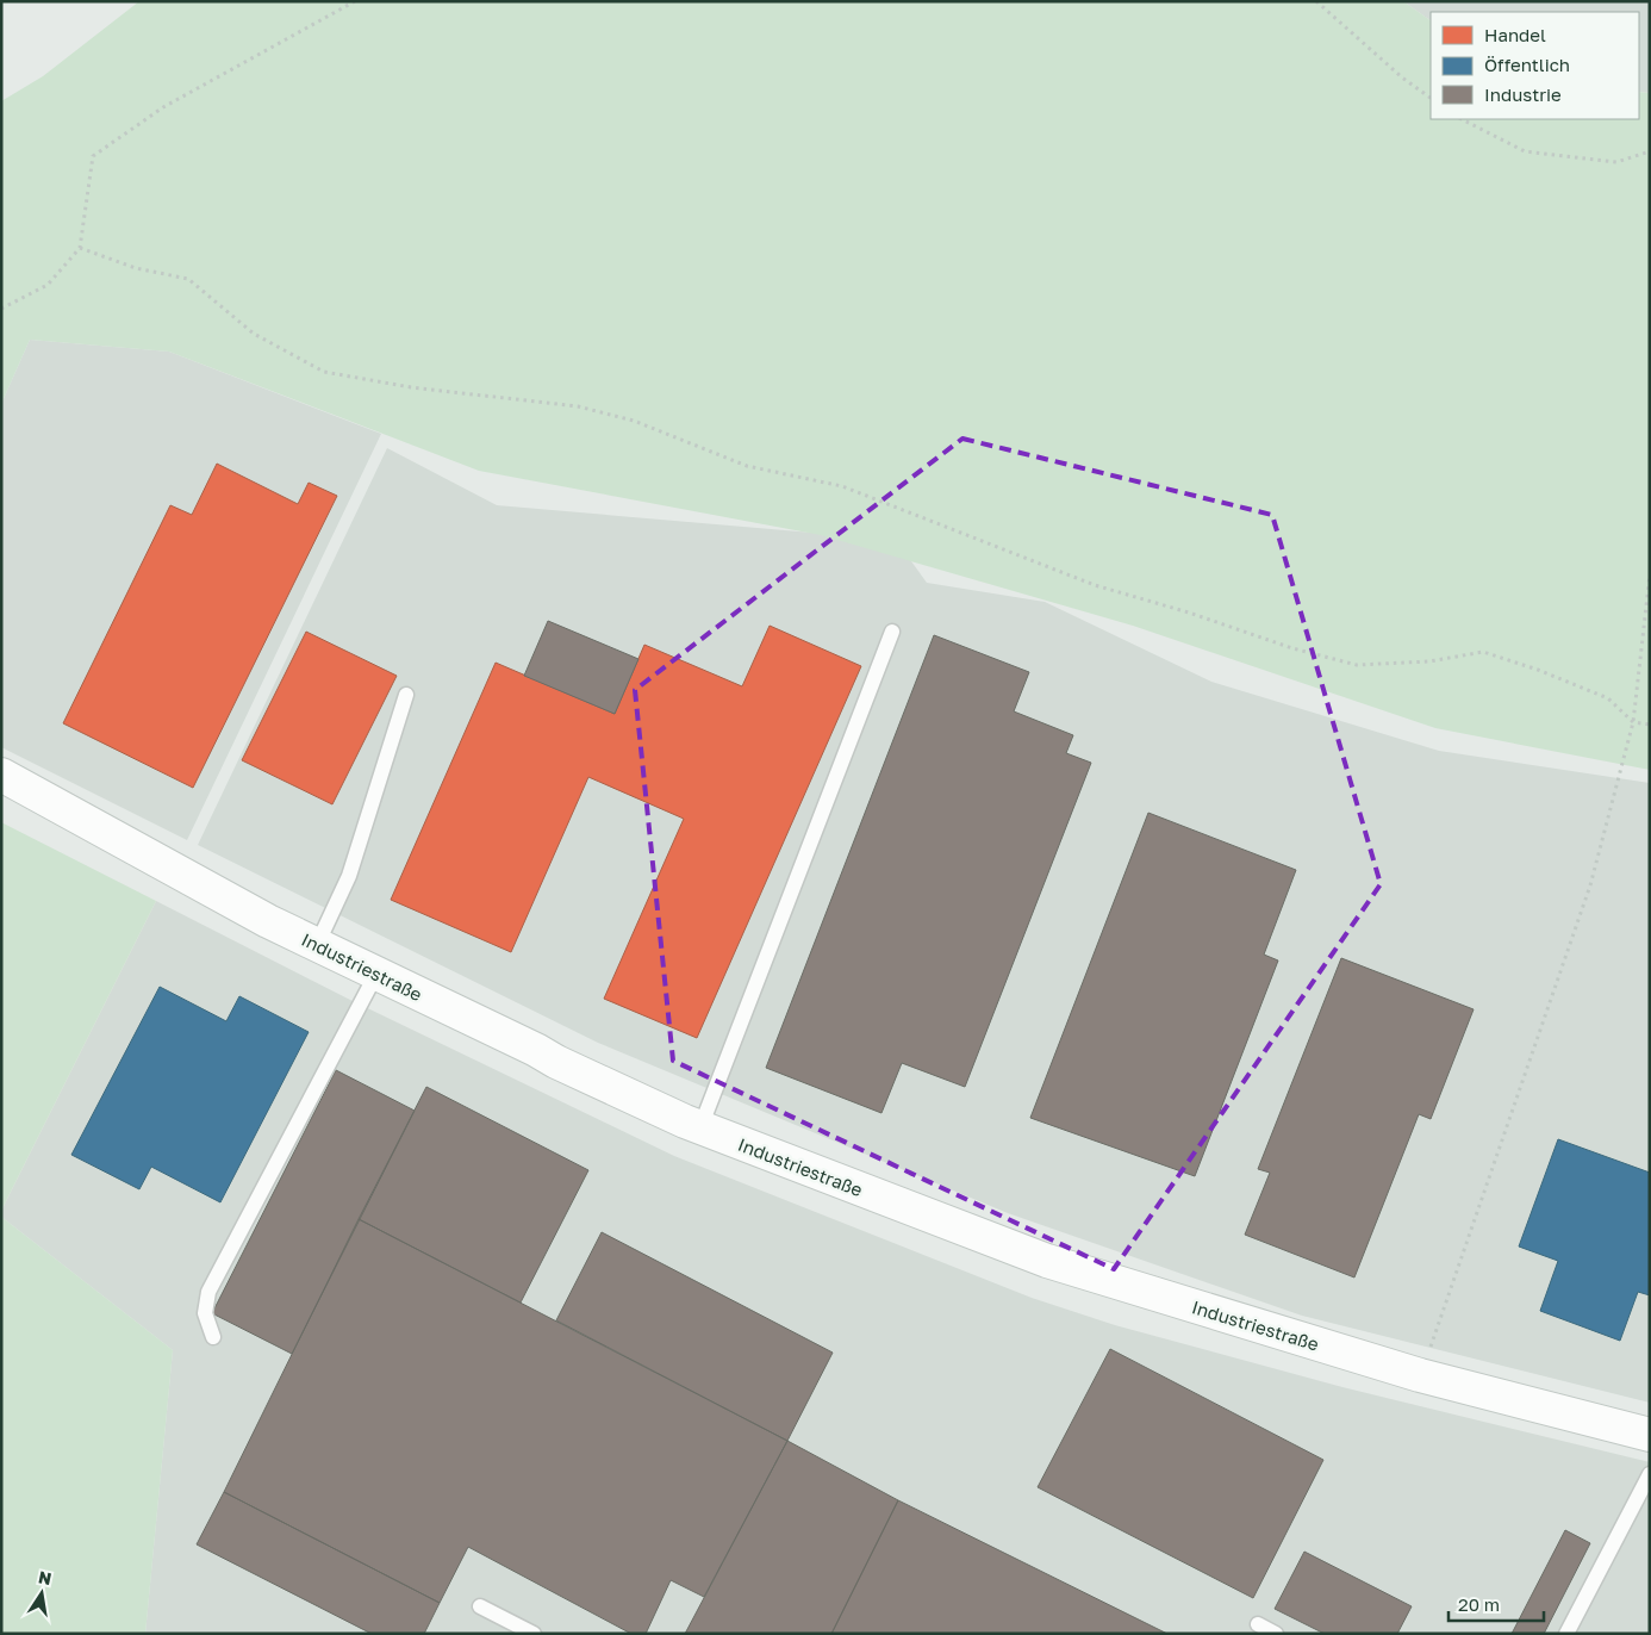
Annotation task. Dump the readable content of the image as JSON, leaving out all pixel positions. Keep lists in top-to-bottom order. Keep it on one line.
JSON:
{"streets":{"main road":["Industriestraße"]},"legend":["Handel","Öffentlich","Industrie"],"scale_bar":"20 m","north":"top"}
